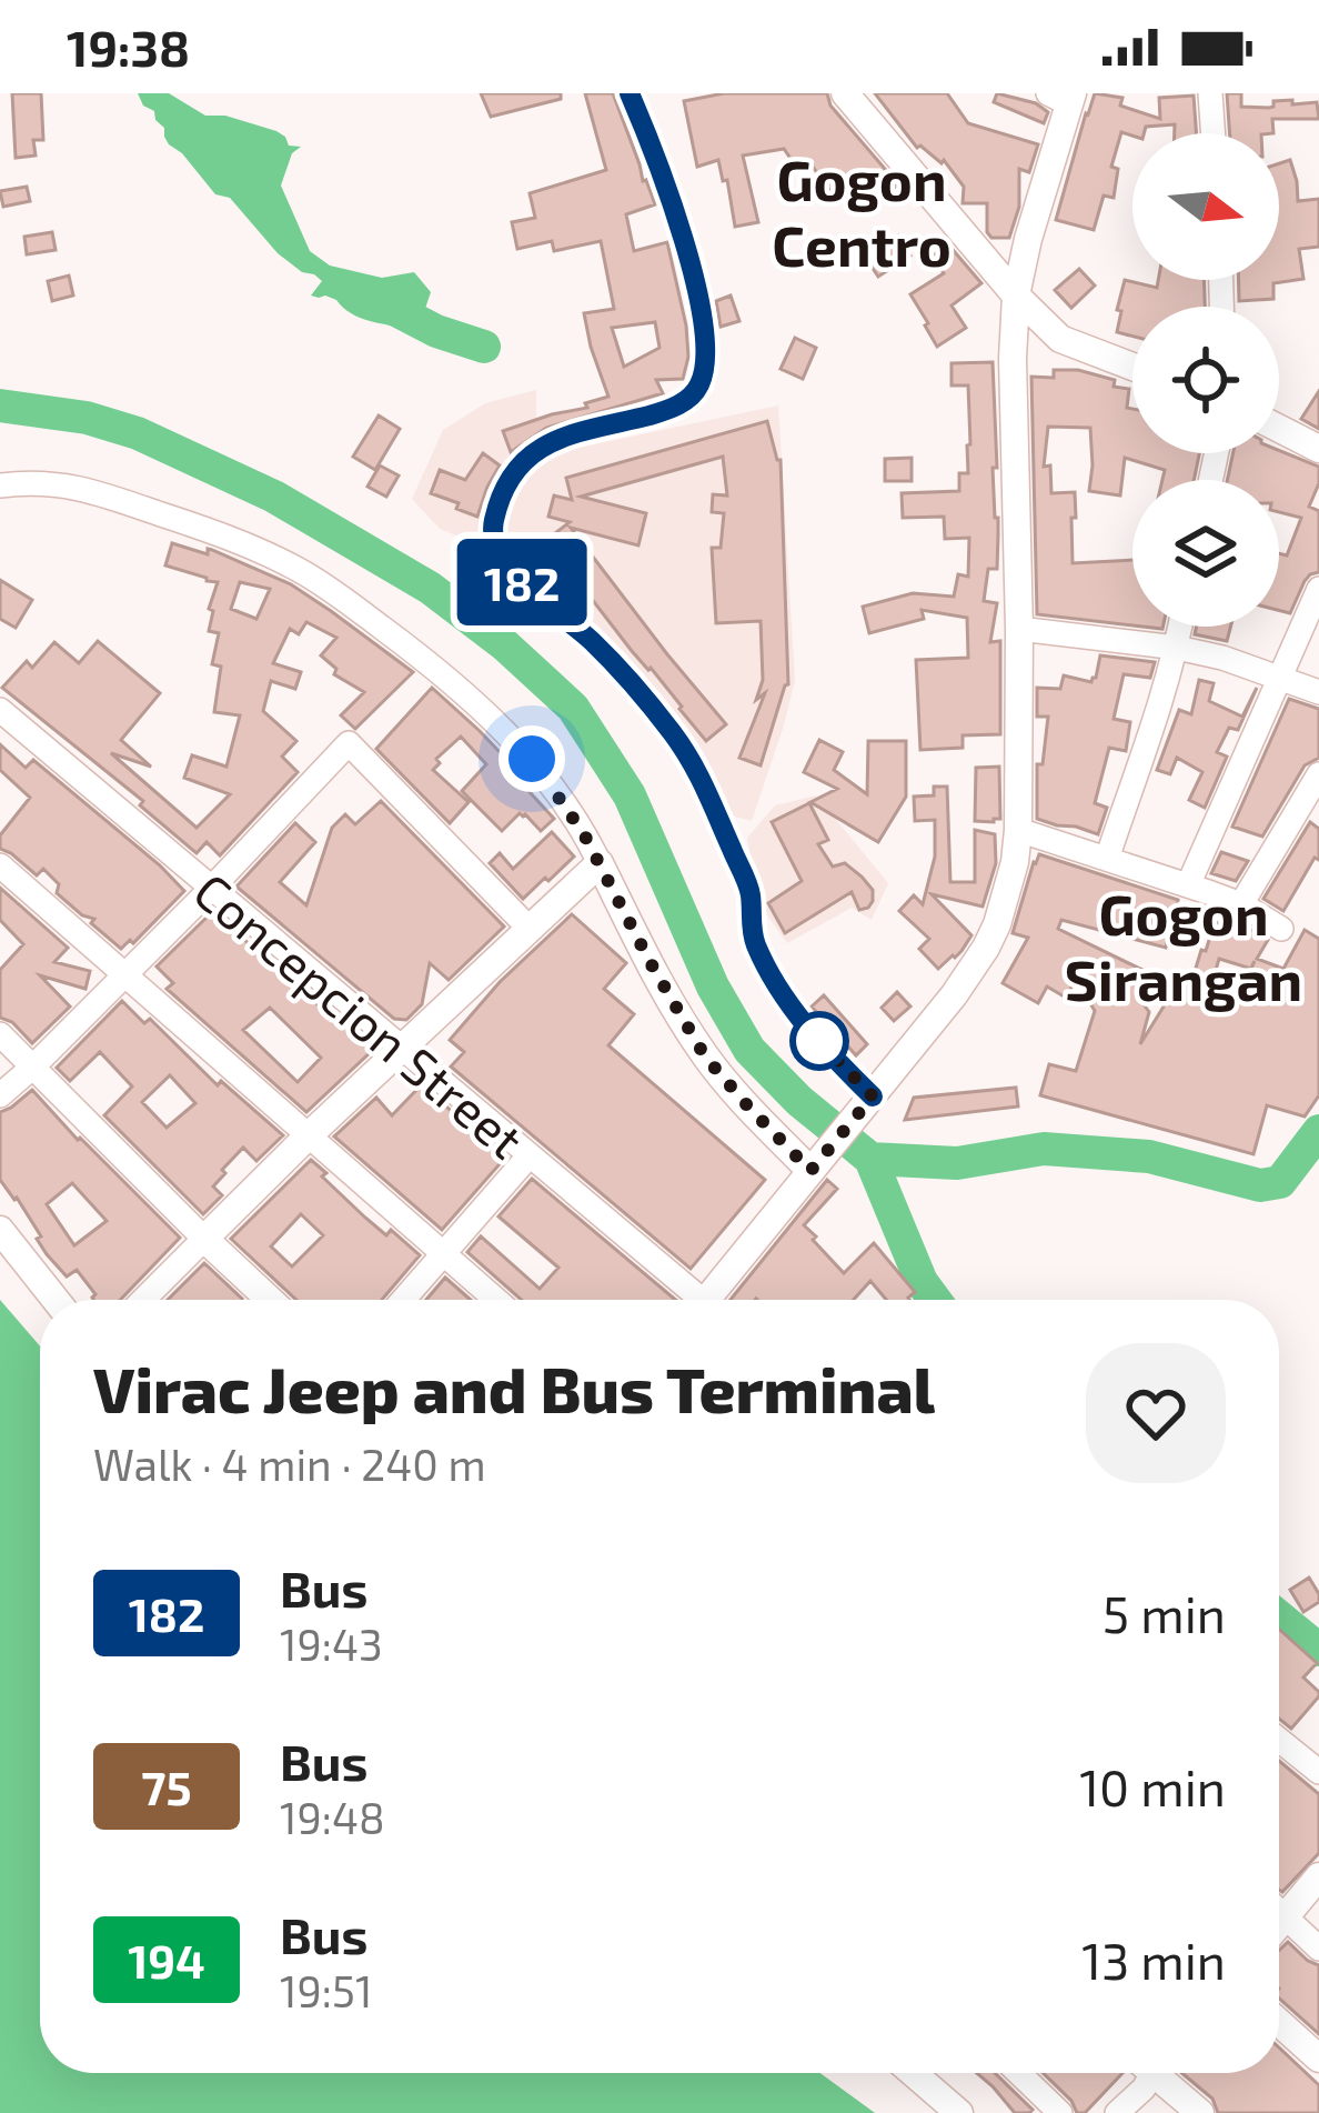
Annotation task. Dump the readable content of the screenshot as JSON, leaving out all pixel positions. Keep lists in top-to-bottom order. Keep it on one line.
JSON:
{"streets":{"street":["Concepcion Street"]},"districts":["Gogon Centro","Gogon Sirangan"],"lines":["bus line 182"],"north":"right","page":{"status":"19:38","on_map":"182","heading":["Virac Jeep and Bus Terminal","Walk · 4 min · 240 m"],"list":[{"mark":"182","name":"Bus","note":"19:43","value":"5 min"},{"mark":"75","name":"Bus","note":"19:48","value":"10 min"},{"mark":"194","name":"Bus","note":"19:51","value":"13 min"}]}}
